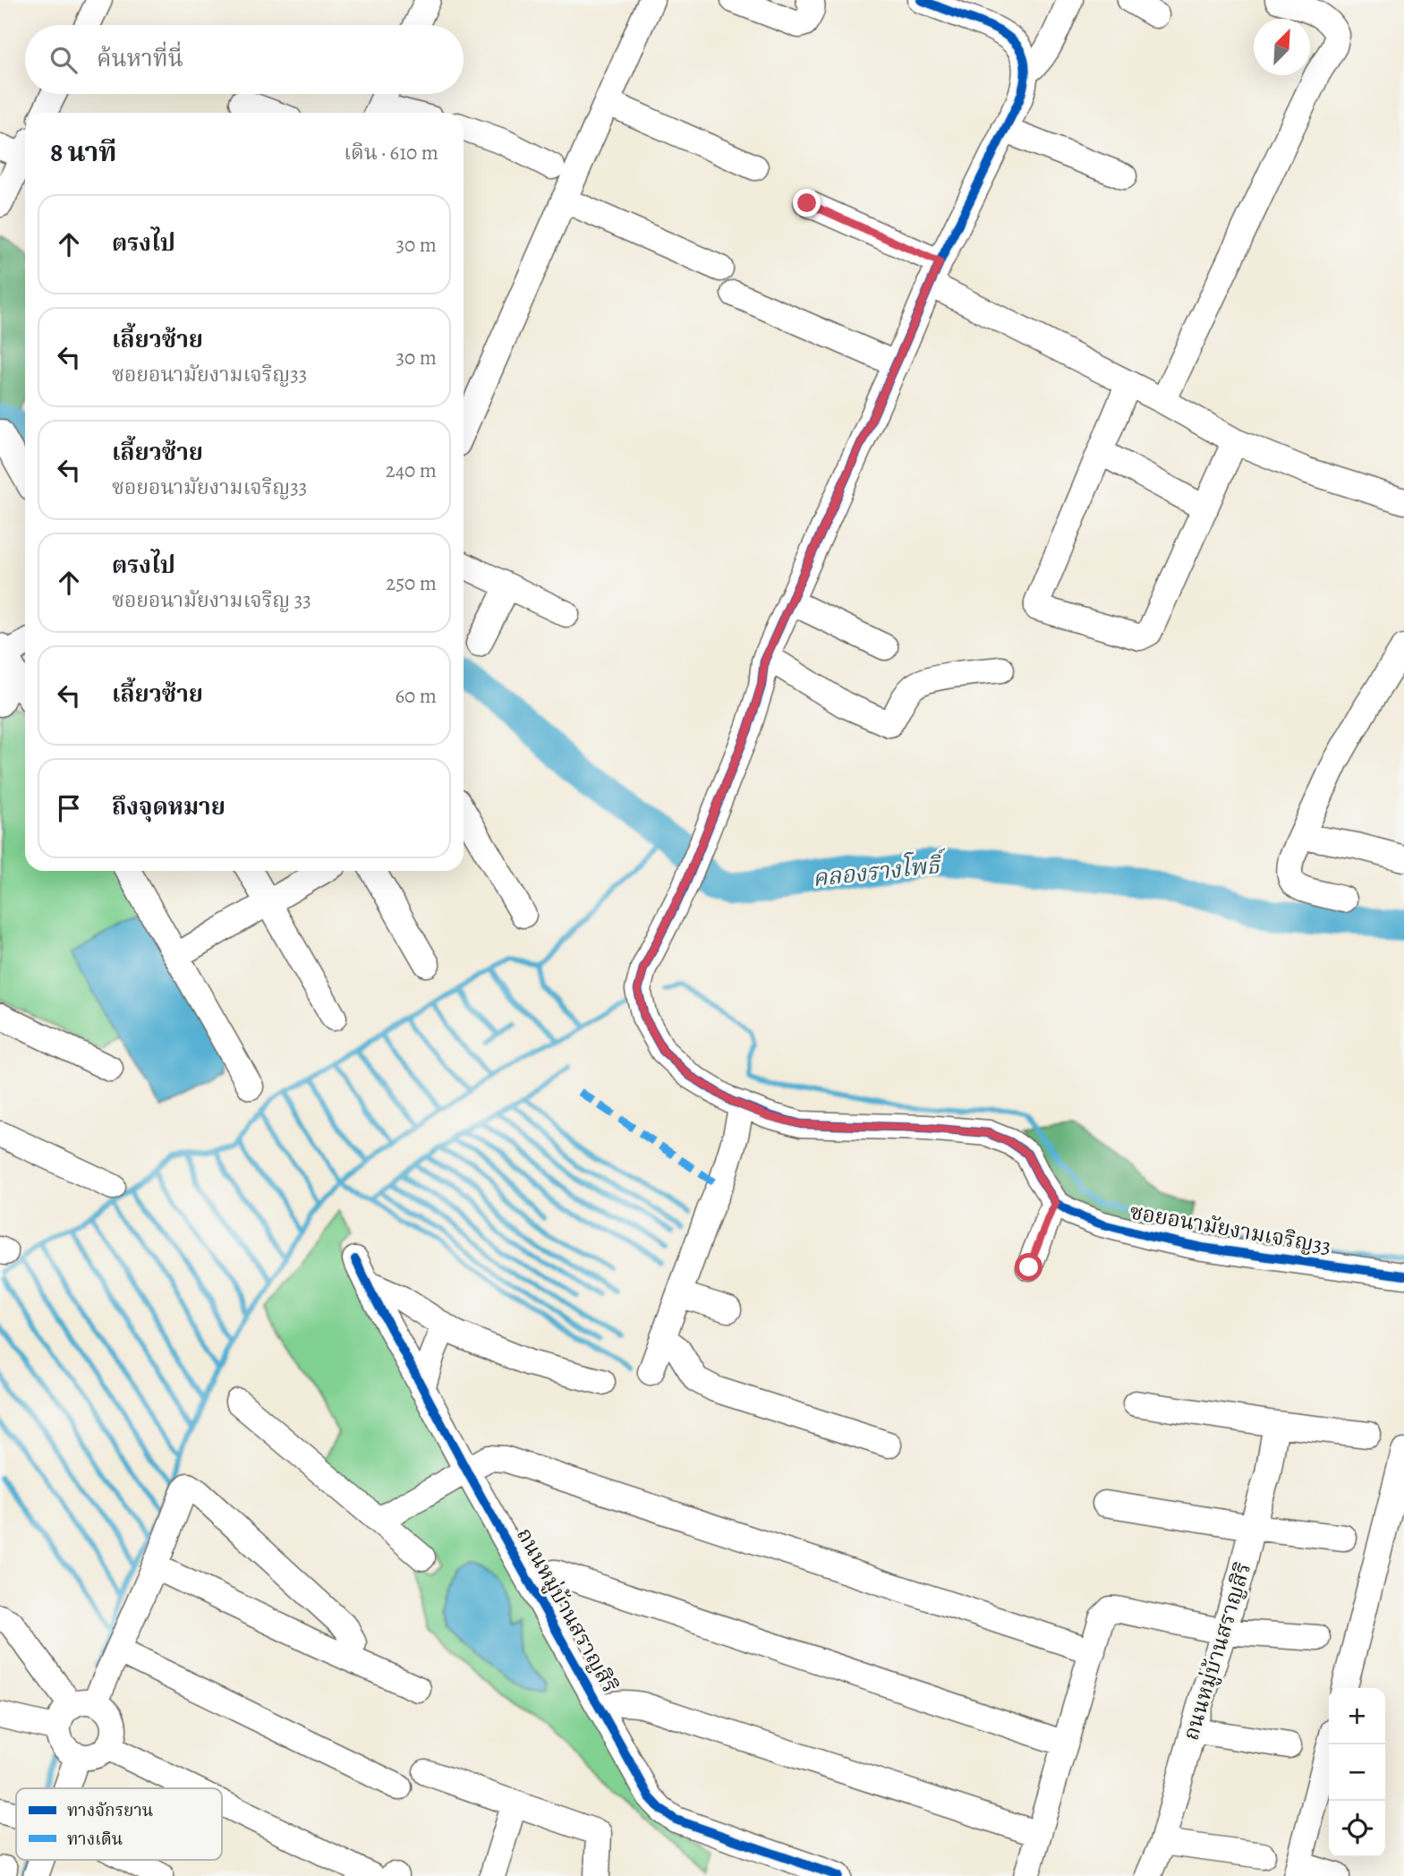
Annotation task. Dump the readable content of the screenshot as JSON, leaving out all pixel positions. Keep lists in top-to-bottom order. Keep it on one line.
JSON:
{"streets":{"street":["ซอยอนามัยงามเจริญ33","ถนนหมู่บ้านสราญสิริ"]},"water":["คลองรางโพธิ์"],"legend":["ทางจักรยาน","ทางเดิน"],"north":"top right","page":{"search":"ค้นหาที่นี่","heading":["8 นาที","เดิน · 610 m"],"list":[["ตรงไป","30 m"],["เลี้ยวซ้าย","ซอยอนามัยงามเจริญ33","30 m"],["เลี้ยวซ้าย","ซอยอนามัยงามเจริญ33","240 m"],["ตรงไป","ซอยอนามัยงามเจริญ 33","250 m"],["เลี้ยวซ้าย","60 m"],"ถึงจุดหมาย"],"map_buttons":["+","−"]}}
